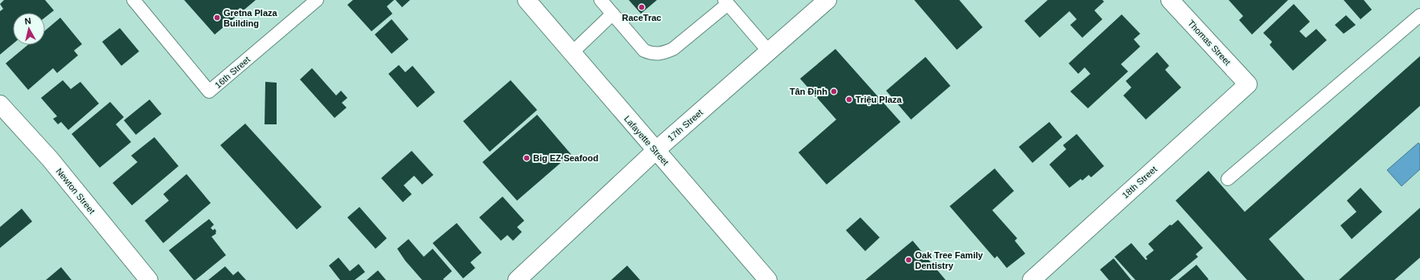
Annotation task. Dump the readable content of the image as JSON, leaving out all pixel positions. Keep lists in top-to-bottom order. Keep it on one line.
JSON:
{"streets":{"main road":["Thomas Street","17th Street","Lafayette Street","18th Street","Newton Street"],"lane":["16th Street"]},"crossings":[["Thomas Street","18th Street"],["17th Street","Lafayette Street"]],"places":["RaceTrac","Gretna Plaza Building","Tân Định","Triệu Plaza","Big EZ Seafood","Oak Tree Family Dentistry"],"north":"top"}
